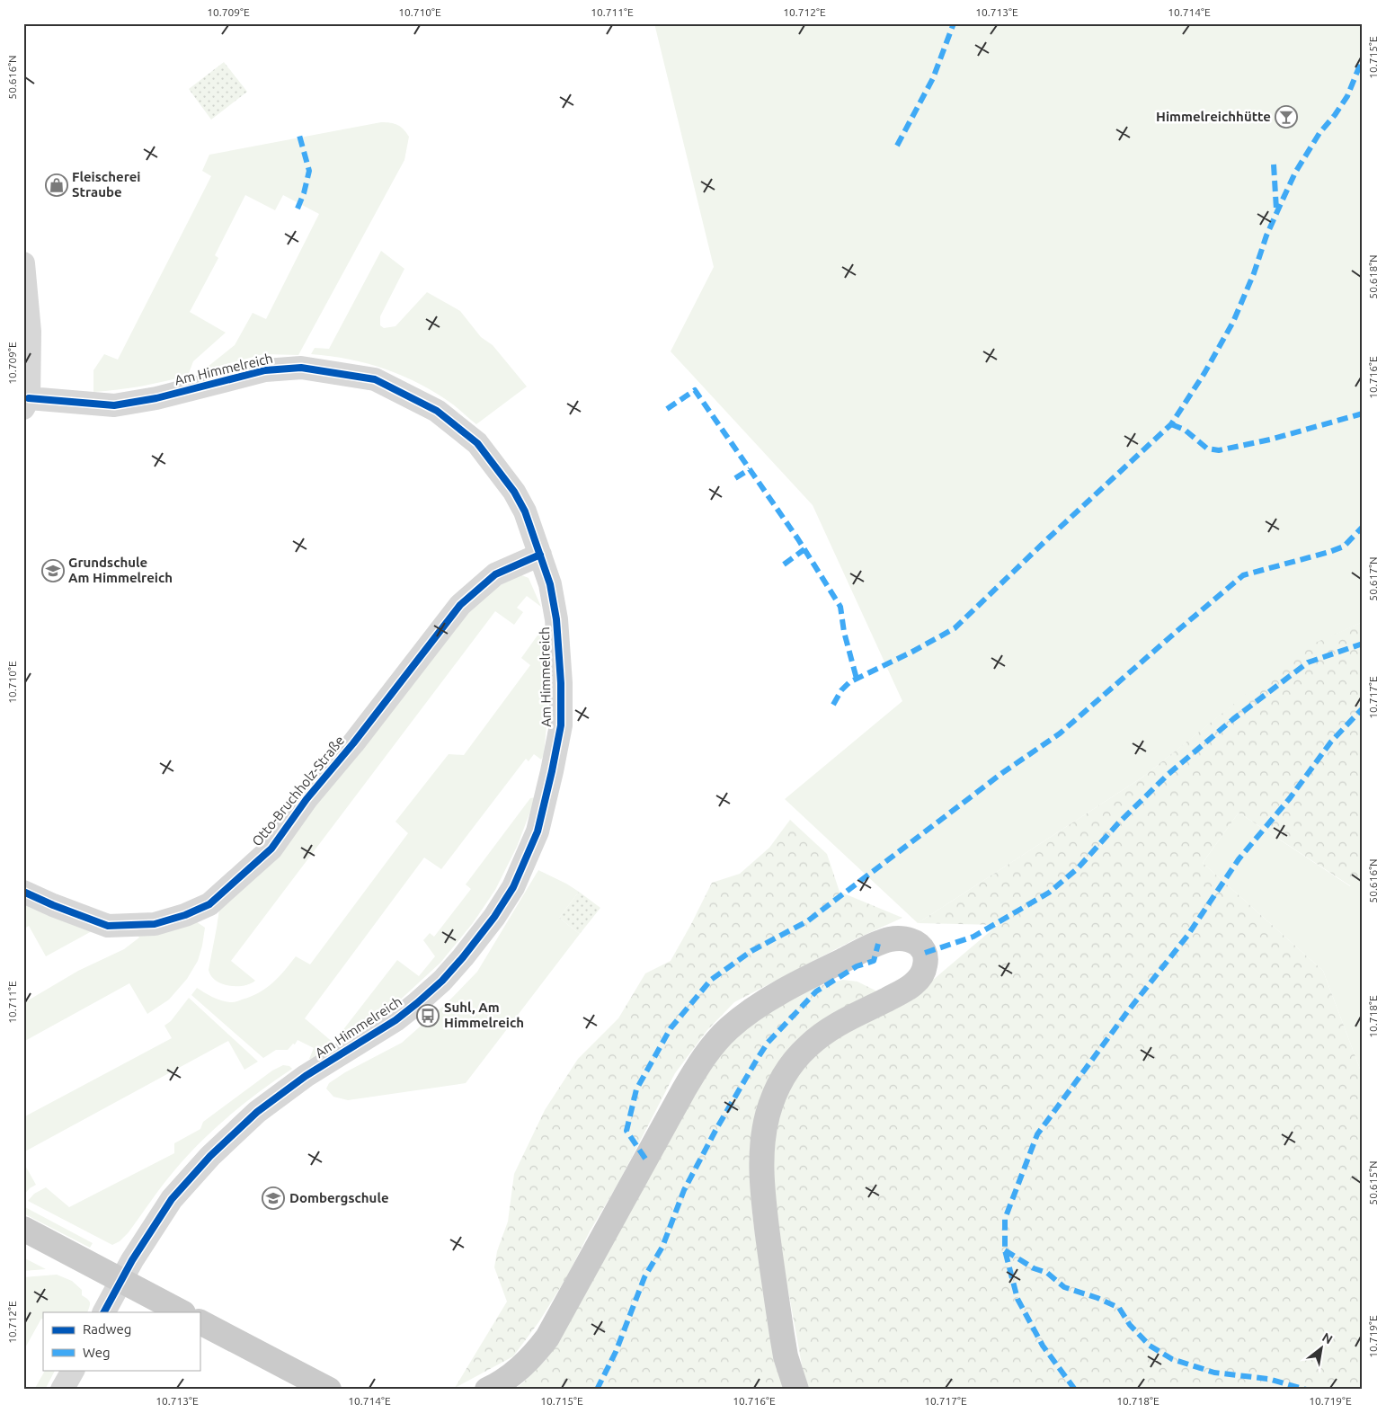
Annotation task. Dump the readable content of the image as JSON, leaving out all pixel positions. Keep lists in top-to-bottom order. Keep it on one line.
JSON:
{"streets":{"street":["Am Himmelreich","Otto-Bruchholz-Straße"]},"crossings":[["Am Himmelreich","Otto-Bruchholz-Straße"]],"places":{"bar":["Himmelreichhütte"],"shop":["Fleischerei Straube"],"school or university":["Grundschule Am Himmelreich","Dombergschule"],"bus stop":["Suhl, Am Himmelreich"]},"legend":["Radweg","Weg"],"north":"top right","coordinates":["10.709°E","10.710°E","10.711°E","10.712°E","10.713°E","10.714°E","10.715°E","50.616°N","50.618°N","10.716°E","50.617°N","10.717°E","10.718°E","50.615°N","10.719°E"]}
